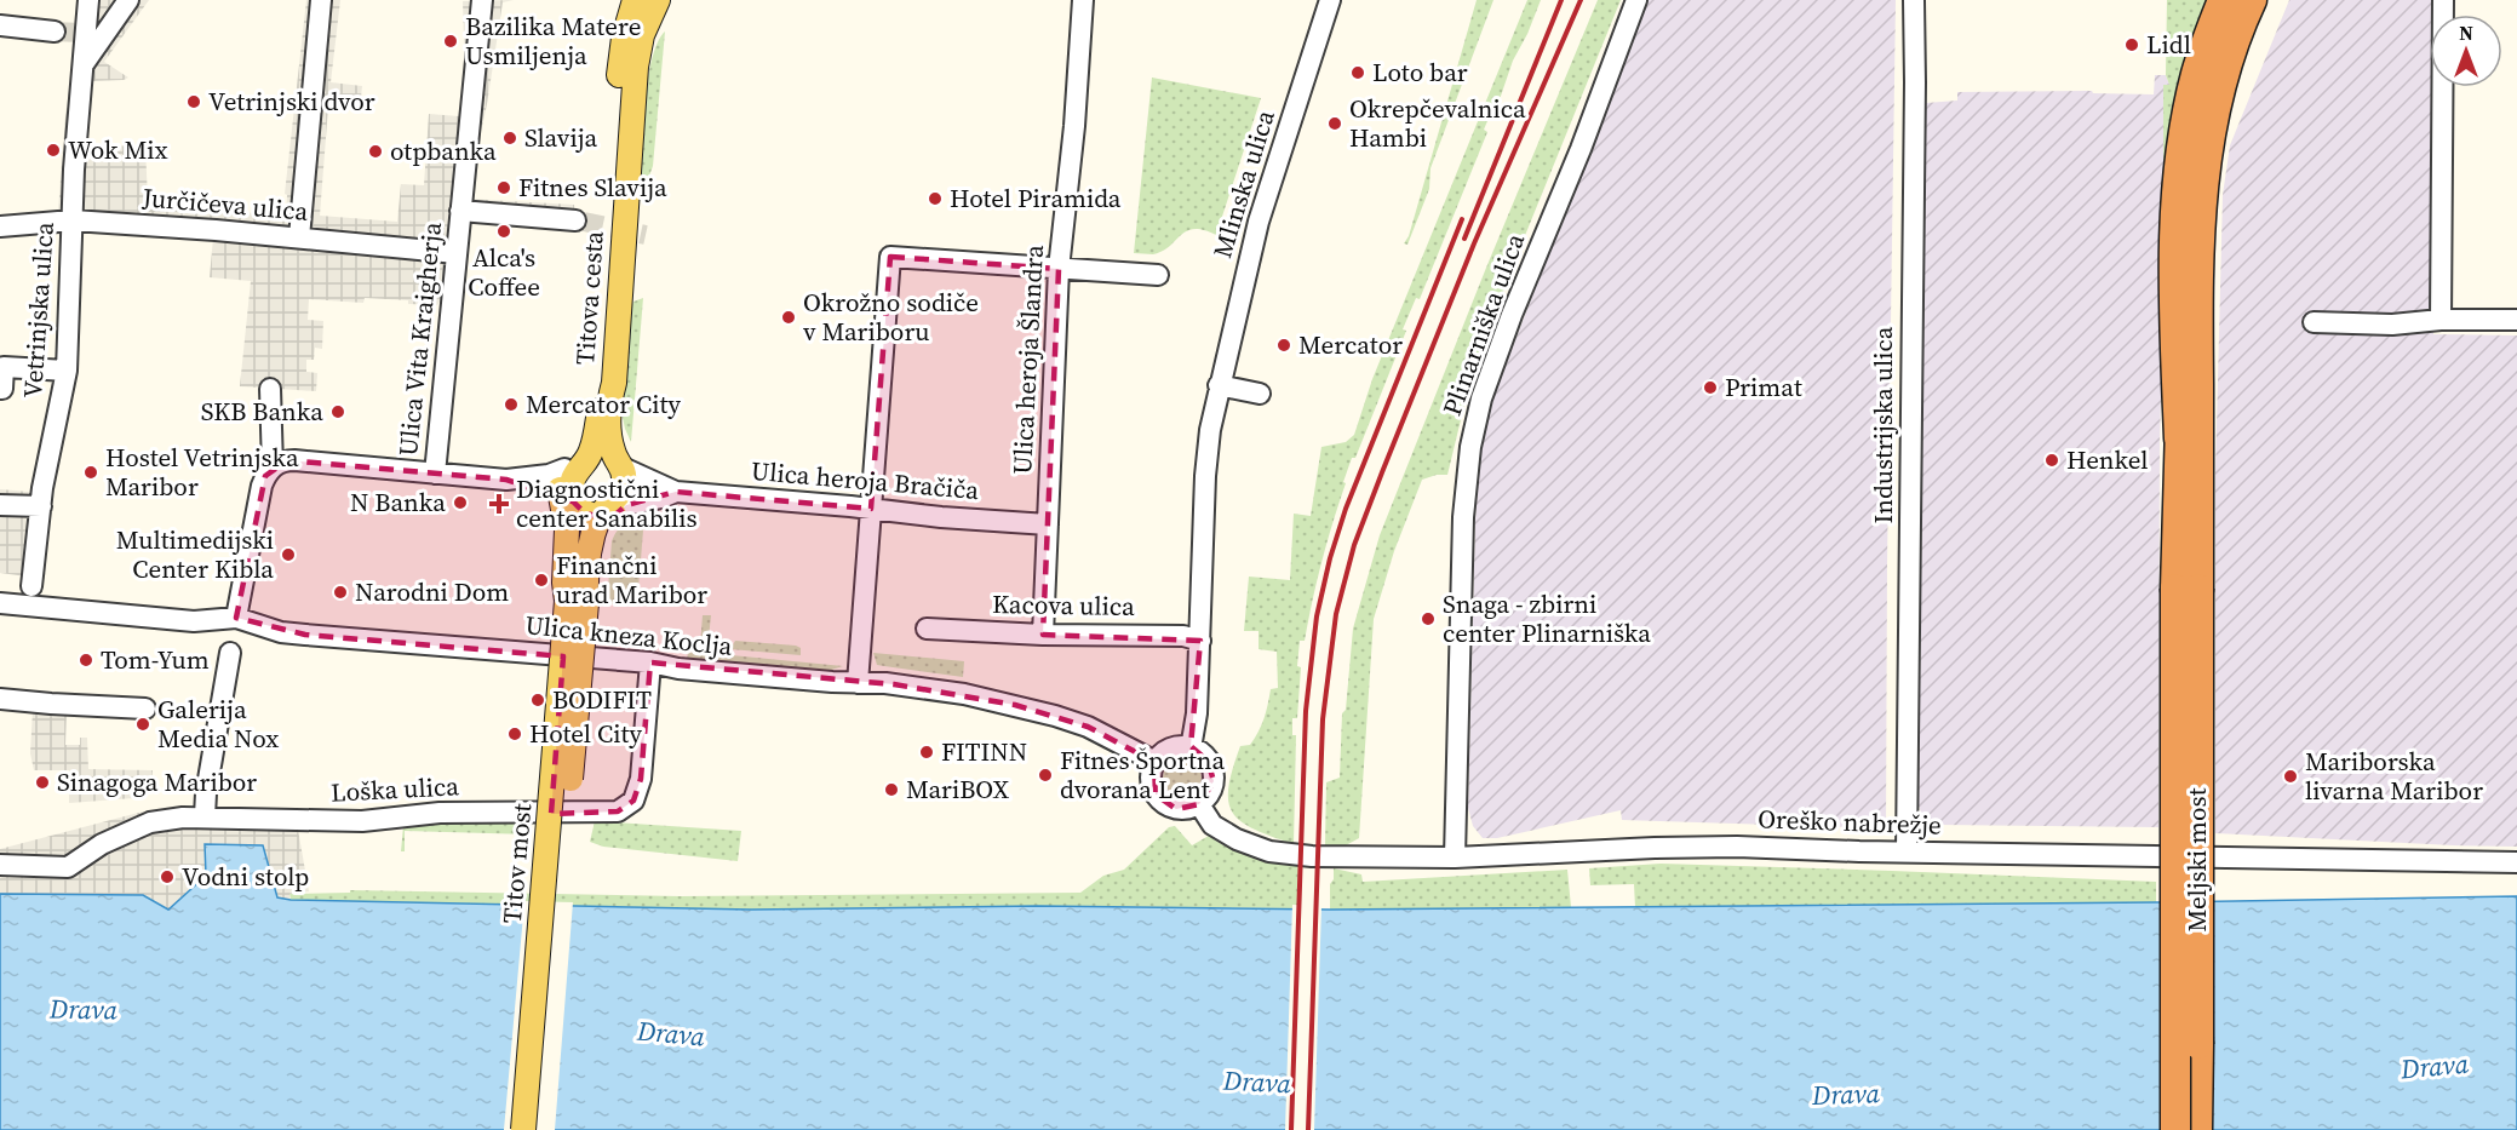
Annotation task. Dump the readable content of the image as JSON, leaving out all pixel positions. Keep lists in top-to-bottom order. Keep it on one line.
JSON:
{"streets":{"highway":["Meljski most"],"main road":["Titova cesta","Titov most"],"street":["Mlinska ulica","Jurčičeva ulica","Vetrinjska ulica","Plinarniška ulica","Ulica Vita Kraigherja","Ulica heroja Šlandra","Industrijska ulica","Ulica heroja Bračiča","Kacova ulica","Ulica kneza Koclja","Loška ulica","Oreško nabrežje"]},"crossings":[["Mlinska ulica","Kacova ulica"],["Mlinska ulica","Ulica kneza Koclja"],["Mlinska ulica","Oreško nabrežje"],["Jurčičeva ulica","Vetrinjska ulica"],["Jurčičeva ulica","Ulica Vita Kraigherja"],["Plinarniška ulica","Oreško nabrežje"],["Ulica heroja Šlandra","Ulica heroja Bračiča"],["Ulica heroja Šlandra","Kacova ulica"],["Industrijska ulica","Oreško nabrežje"],["Ulica kneza Koclja","Loška ulica"],["Ulica kneza Koclja","Oreško nabrežje"],["Oreško nabrežje","Meljski most"]],"water":["Drava"],"places":{"other":["Bazilika Matere Usmiljenja","Lidl","Loto bar","Vetrinjski dvor","Okrepčevalnica Hambi","Slavija","Wok Mix","otpbanka","Fitnes Slavija","Hotel Piramida","Alca's Coffee","Okrožno sodiče v Mariboru","Mercator","Primat","Mercator City","SKB Banka","Henkel","Hostel Vetrinjska Maribor","N Banka","Multimedijski Center Kibla","Finančni urad Maribor","Narodni Dom","Snaga - zbirni center Plinarniška","Tom-Yum","BODIFIT","Galerija Media Nox","Hotel City","FITINN","Fitnes Športna dvorana Lent","Mariborska livarna Maribor","Sinagoga Maribor","MariBOX","Vodni stolp"],"health":["Diagnostični center Sanabilis"]},"north":"top"}
